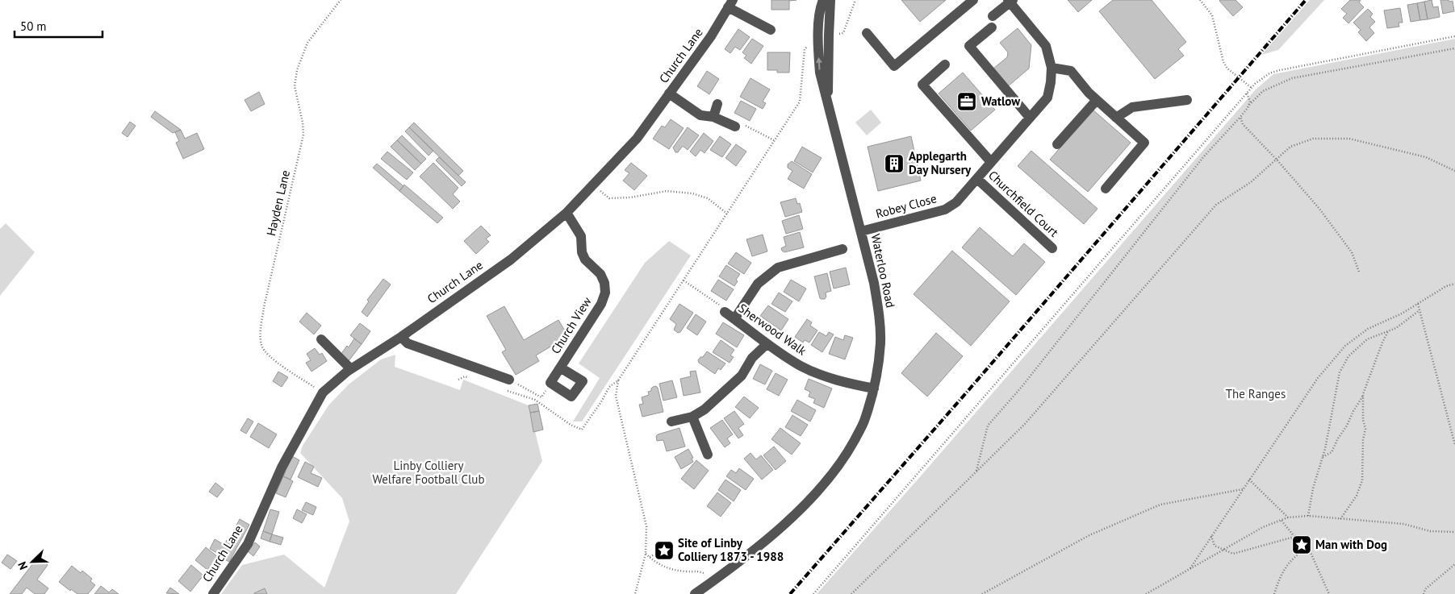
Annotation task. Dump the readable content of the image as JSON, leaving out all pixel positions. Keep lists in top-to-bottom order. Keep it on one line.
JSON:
{"streets":{"street":["Church Lane","Churchfield Court","Robey Close","Waterloo Road","Church View","Sherwood Walk"],"path":["Hayden Lane"]},"crossings":[["Church Lane","Hayden Lane"],["Church Lane","Church View"],["Churchfield Court","Robey Close"],["Robey Close","Waterloo Road"],["Waterloo Road","Sherwood Walk"]],"parks":["The Ranges","Linby Colliery Welfare Football Club"],"places":{"office":["Watlow"],"building":["Applegarth Day Nursery"],"place":["Man with Dog","Site of Linby Colliery 1873 - 1988"]},"scale_bar":"50 m","north":"bottom left"}
